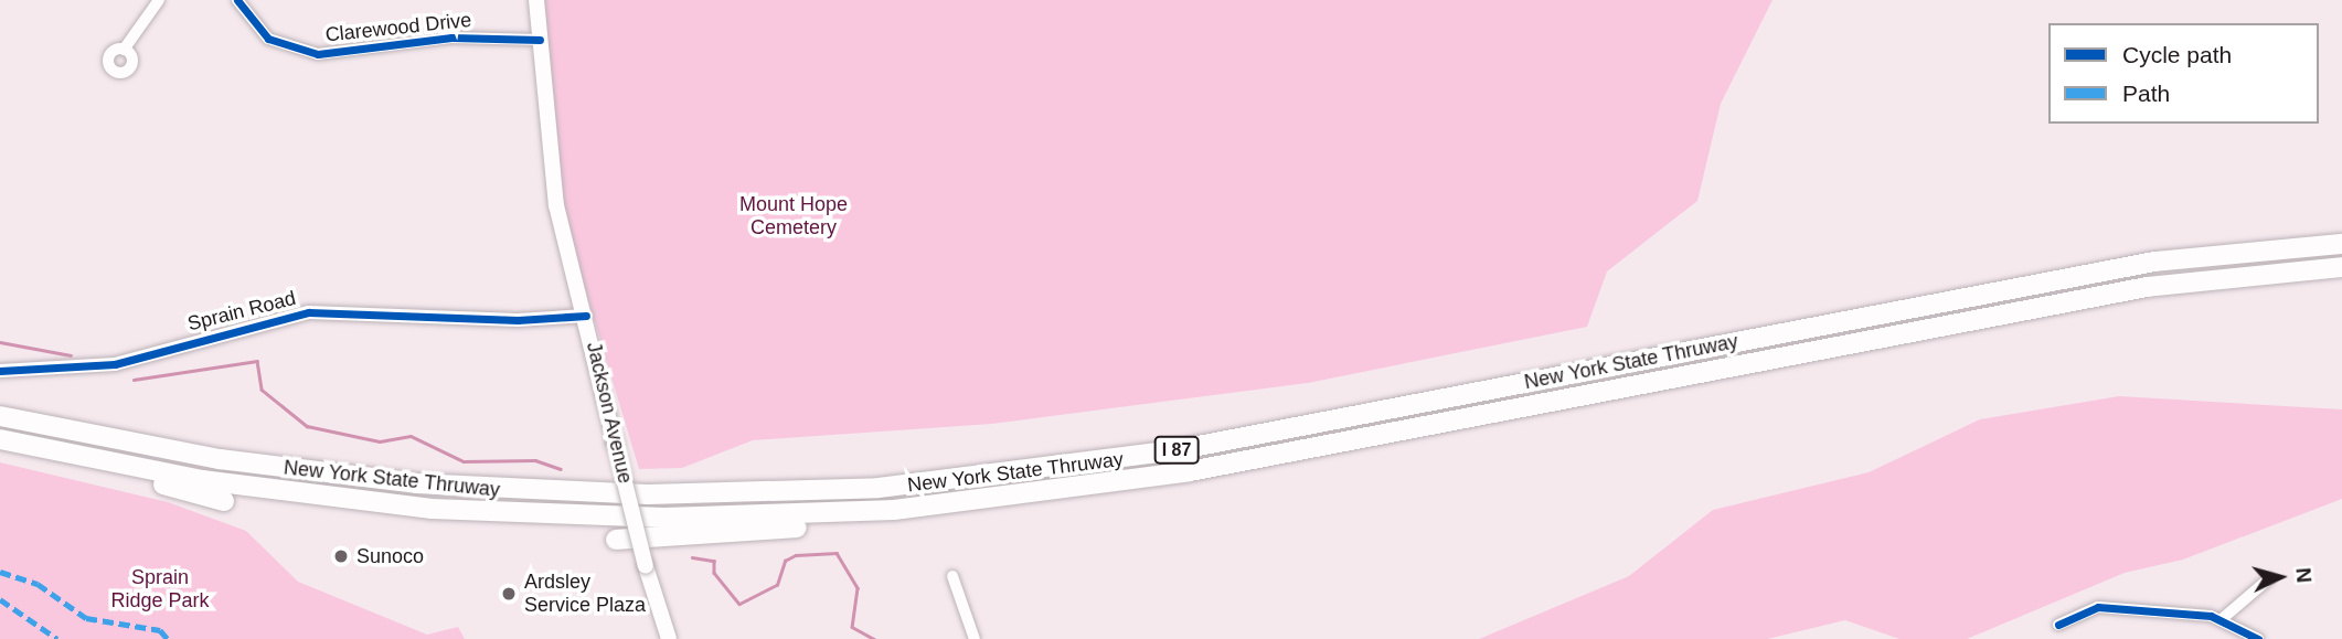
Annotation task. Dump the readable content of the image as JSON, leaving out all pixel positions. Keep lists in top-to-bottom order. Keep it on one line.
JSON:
{"streets":{"highway":["New York State Thruway","I 87"],"main road":["Jackson Avenue"],"street":["Clarewood Drive","Sprain Road"]},"crossings":[["Clarewood Drive","Jackson Avenue"],["Sprain Road","Jackson Avenue"]],"parks":["Mount Hope Cemetery","Sprain Ridge Park"],"places":["Sunoco","Ardsley Service Plaza"],"legend":["Cycle path","Path"],"north":"right"}
